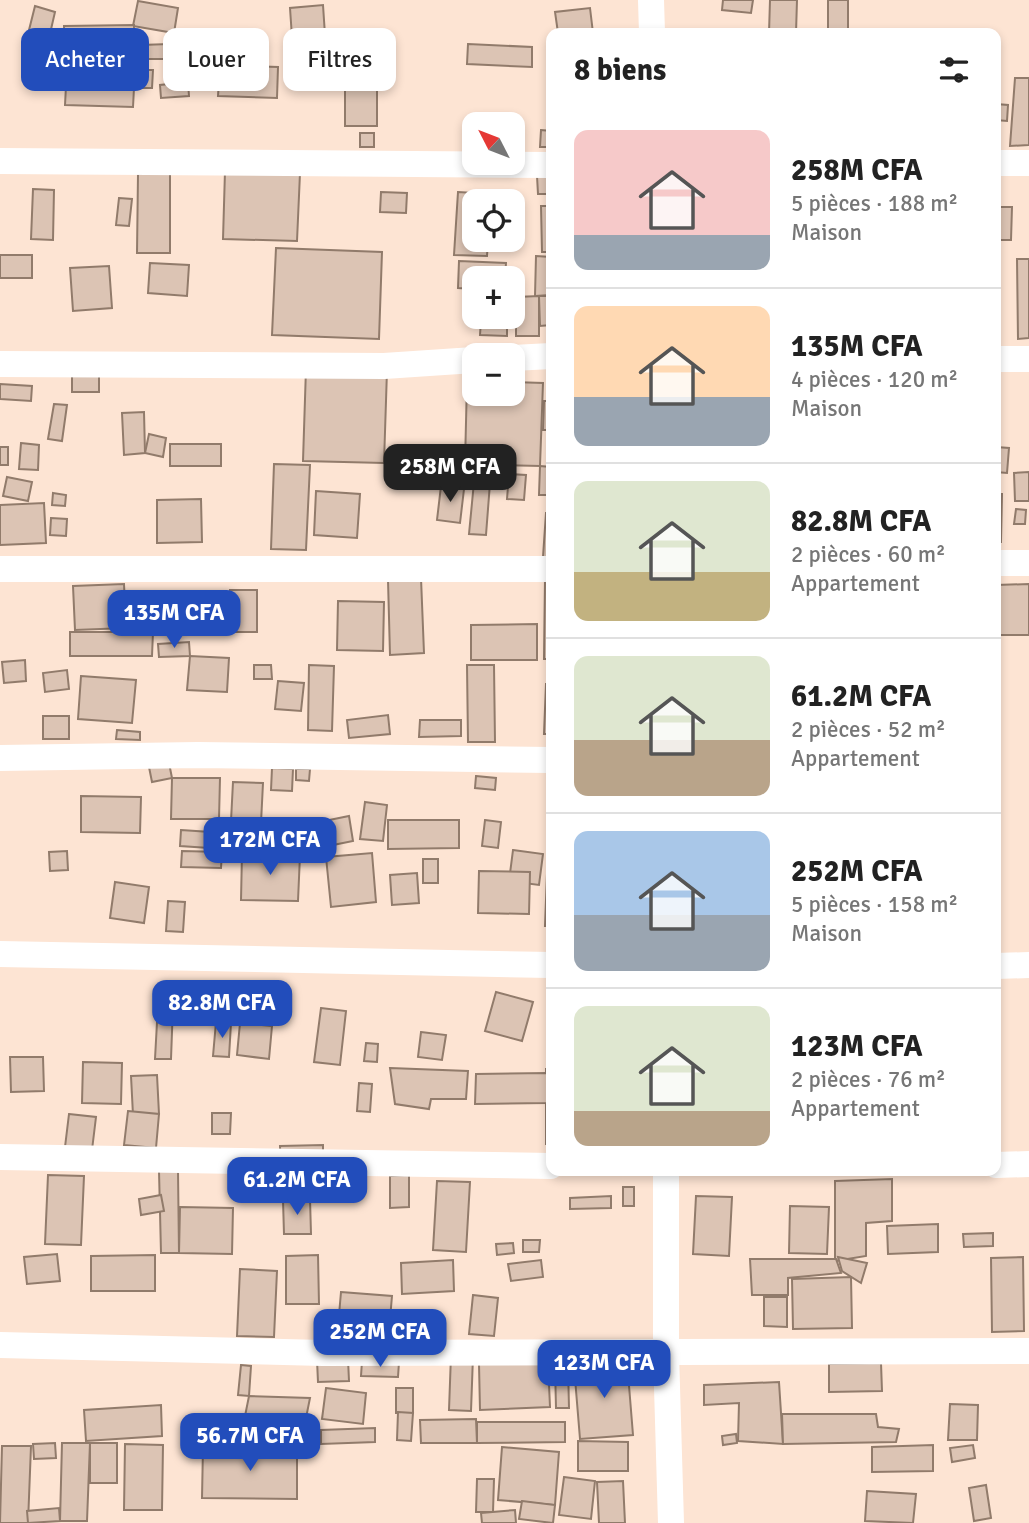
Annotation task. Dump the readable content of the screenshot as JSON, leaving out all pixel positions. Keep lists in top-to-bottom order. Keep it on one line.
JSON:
{"north":"top left","page":{"chip":["Acheter","Louer","Filtres"],"heading":"8 biens","map_buttons":["+","−"],"list":[{"name":"258M CFA","note":"5 pièces · 188 m² · Maison"},{"name":"135M CFA","note":"4 pièces · 120 m² · Maison"},{"name":"82.8M CFA","note":"2 pièces · 60 m² · Appartement"},{"name":"61.2M CFA","note":"2 pièces · 52 m² · Appartement"},{"name":"252M CFA","note":"5 pièces · 158 m² · Maison"},{"name":"123M CFA","note":"2 pièces · 76 m² · Appartement"}],"price":["258M CFA","135M CFA","172M CFA","82.8M CFA","61.2M CFA","252M CFA","123M CFA","56.7M CFA"]}}
